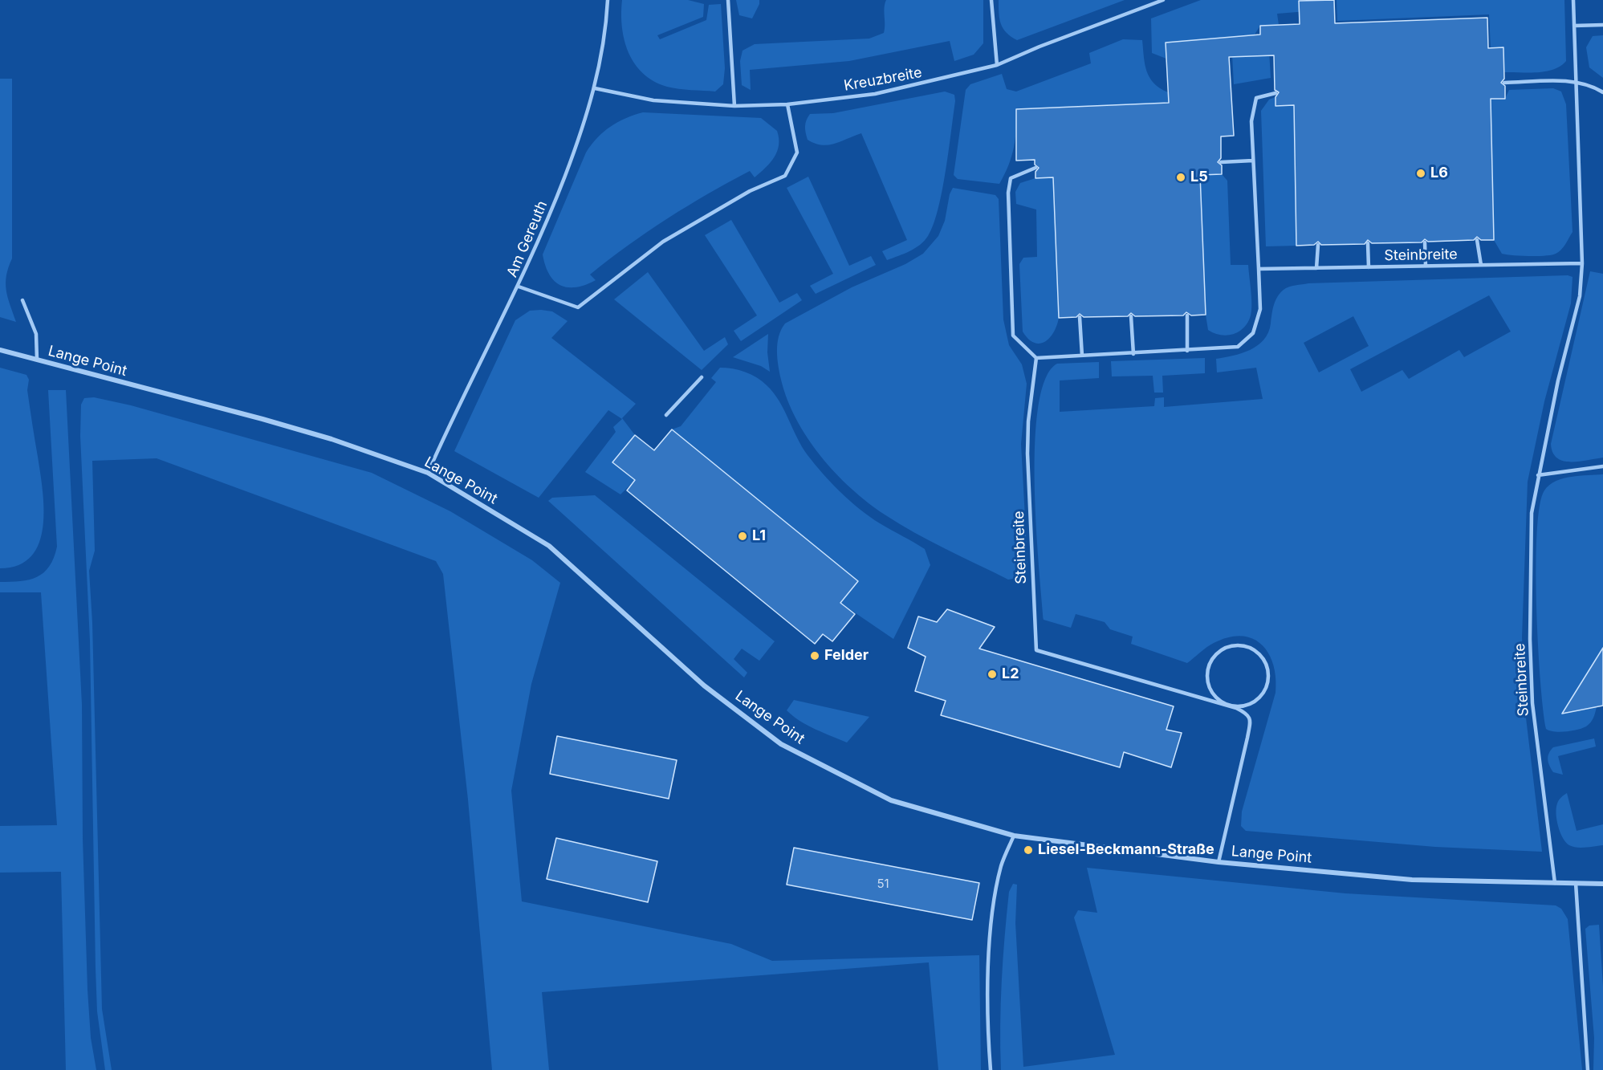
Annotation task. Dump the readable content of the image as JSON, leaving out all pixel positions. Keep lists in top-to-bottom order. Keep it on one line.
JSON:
{"streets":{"street":["Lange Point"],"lane":["Kreuzbreite","Am Gereuth","Steinbreite"]},"crossings":[["Kreuzbreite","Am Gereuth"],["Am Gereuth","Lange Point"],["Steinbreite","Lange Point"]],"places":["L6","L5","L1","Felder","L2","Liesel-Beckmann-Straße"],"house_numbers":["51"]}
